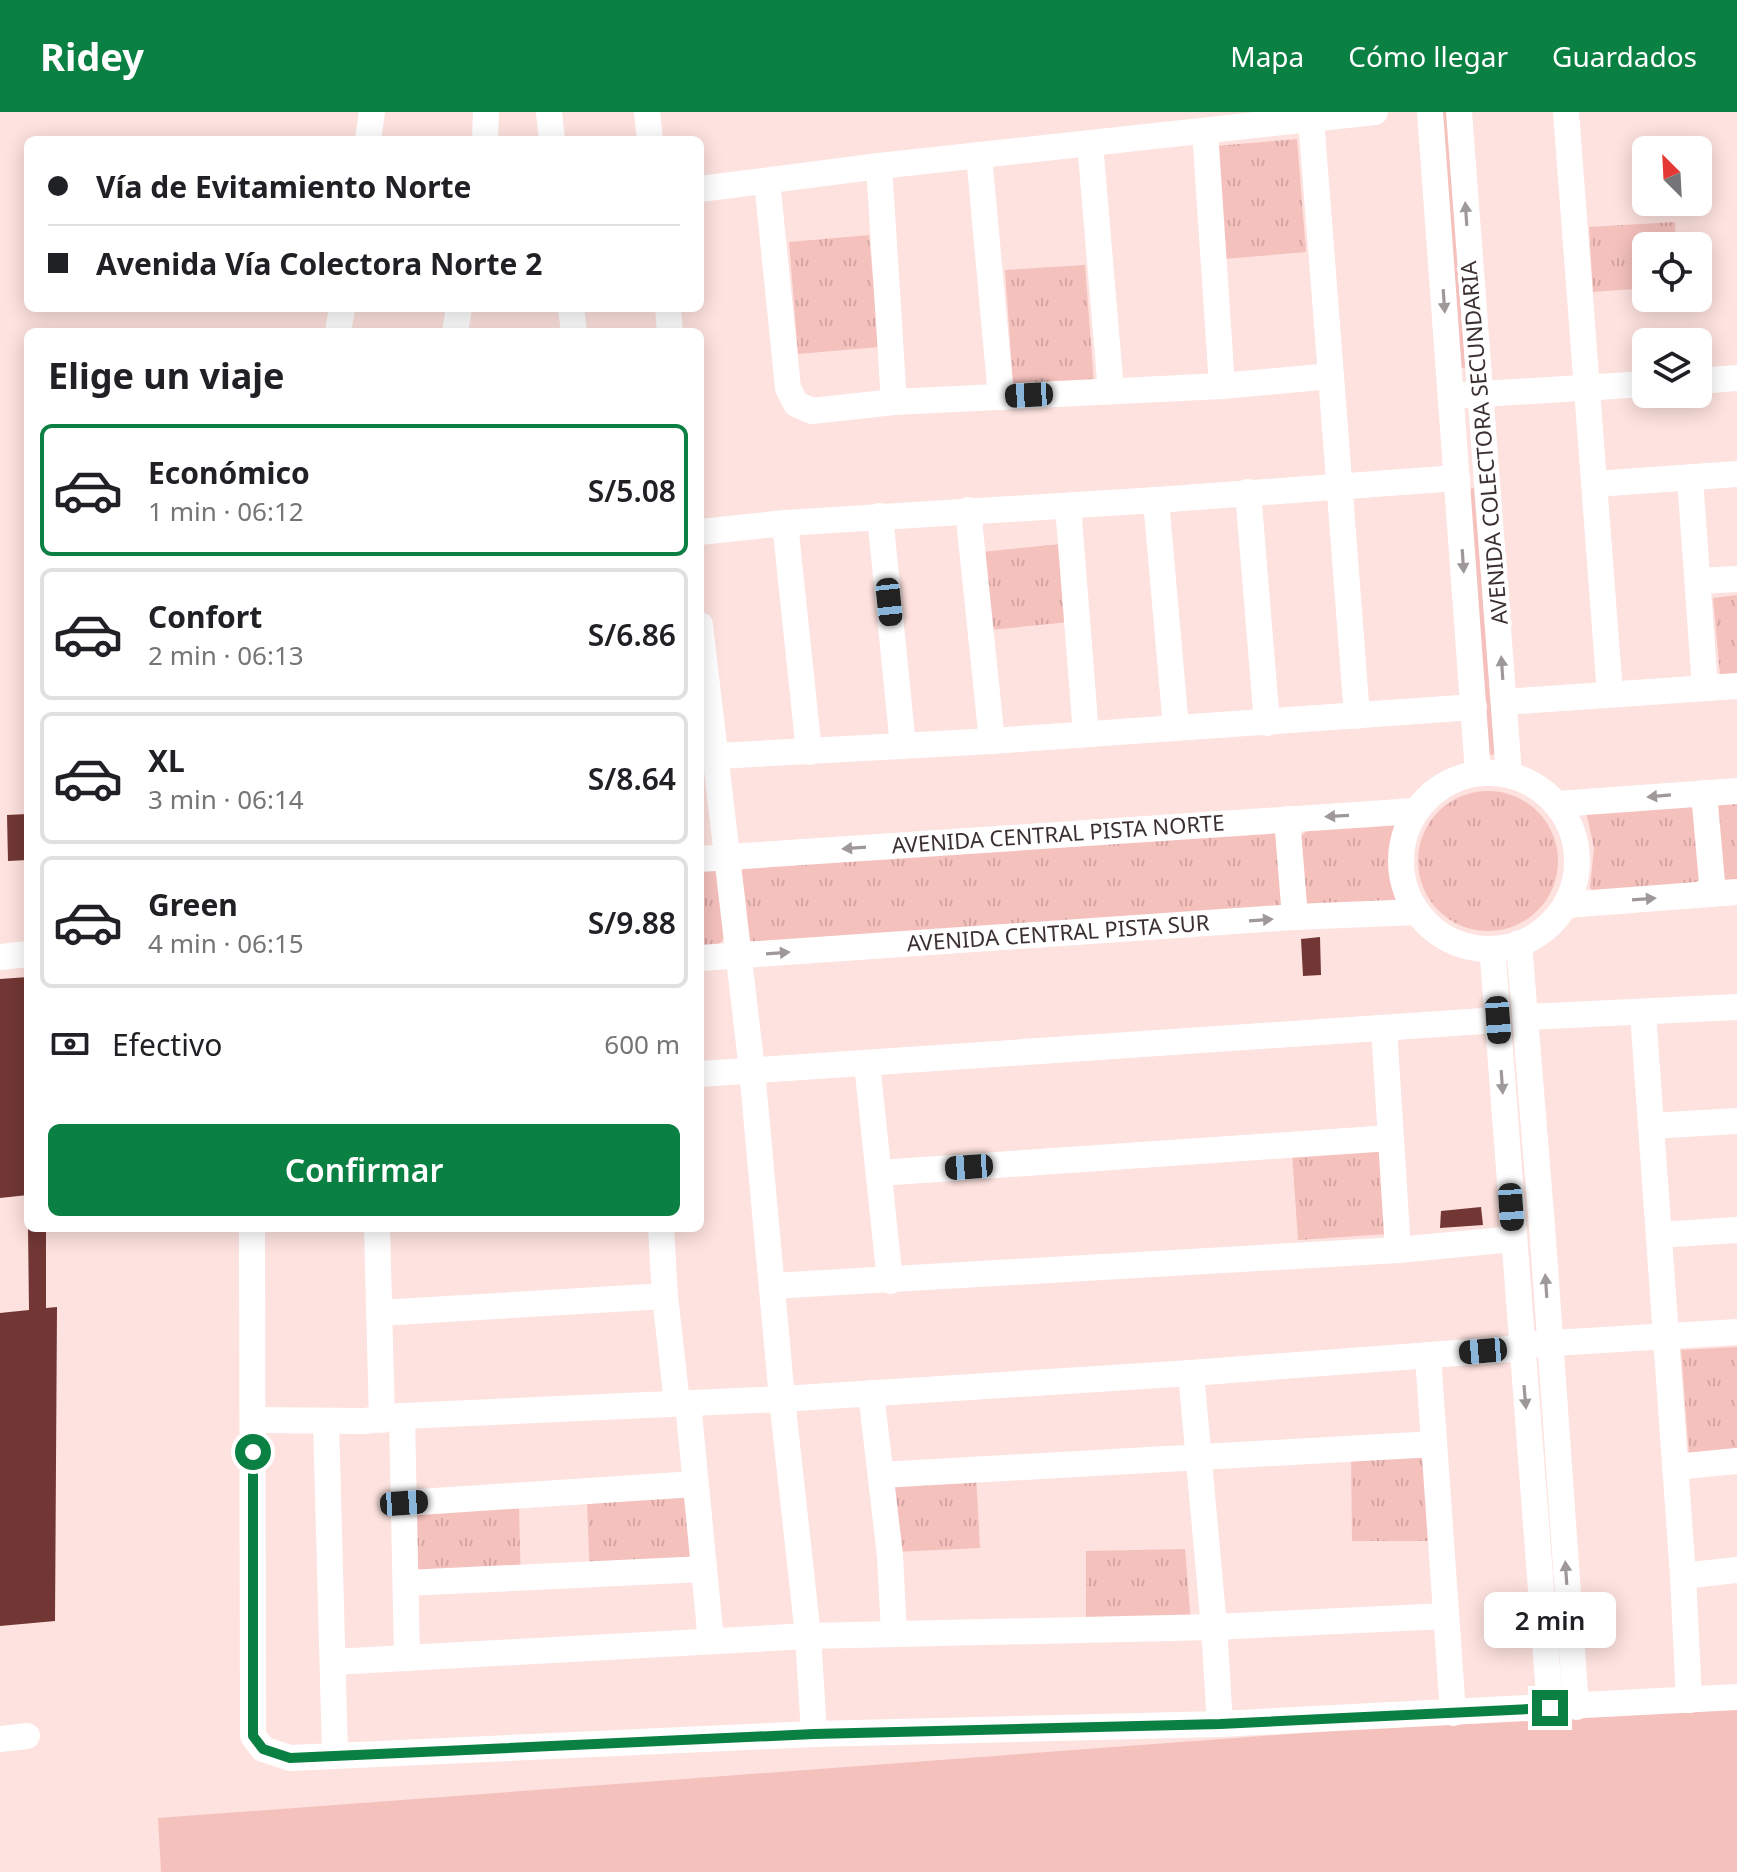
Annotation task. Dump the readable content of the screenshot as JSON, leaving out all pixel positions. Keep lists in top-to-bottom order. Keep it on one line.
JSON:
{"streets":{"street":["AVENIDA COLECTORA SECUNDARIA","AVENIDA CENTRAL PISTA NORTE","AVENIDA CENTRAL PISTA SUR"]},"crossings":[["AVENIDA COLECTORA SECUNDARIA","AVENIDA CENTRAL PISTA NORTE"],["AVENIDA COLECTORA SECUNDARIA","AVENIDA CENTRAL PISTA SUR"],["AVENIDA CENTRAL PISTA NORTE","AVENIDA CENTRAL PISTA SUR"]],"north":"top left","page":{"header":"Ridey","nav":["Mapa","Cómo llegar","Guardados"],"banner":["Vía de Evitamiento Norte","Avenida Vía Colectora Norte 2"],"heading":"Elige un viaje","list":[{"name":"Económico","note":"1 min · 06:12","value":"S/5.08"},{"name":"Confort","note":"2 min · 06:13","value":"S/6.86"},{"name":"XL","note":"3 min · 06:14","value":"S/8.64"},{"name":"Green","note":"4 min · 06:15","value":"S/9.88"}],"pay":["Efectivo","600 m"],"buttons":"Confirmar","bubble":"2 min"}}
